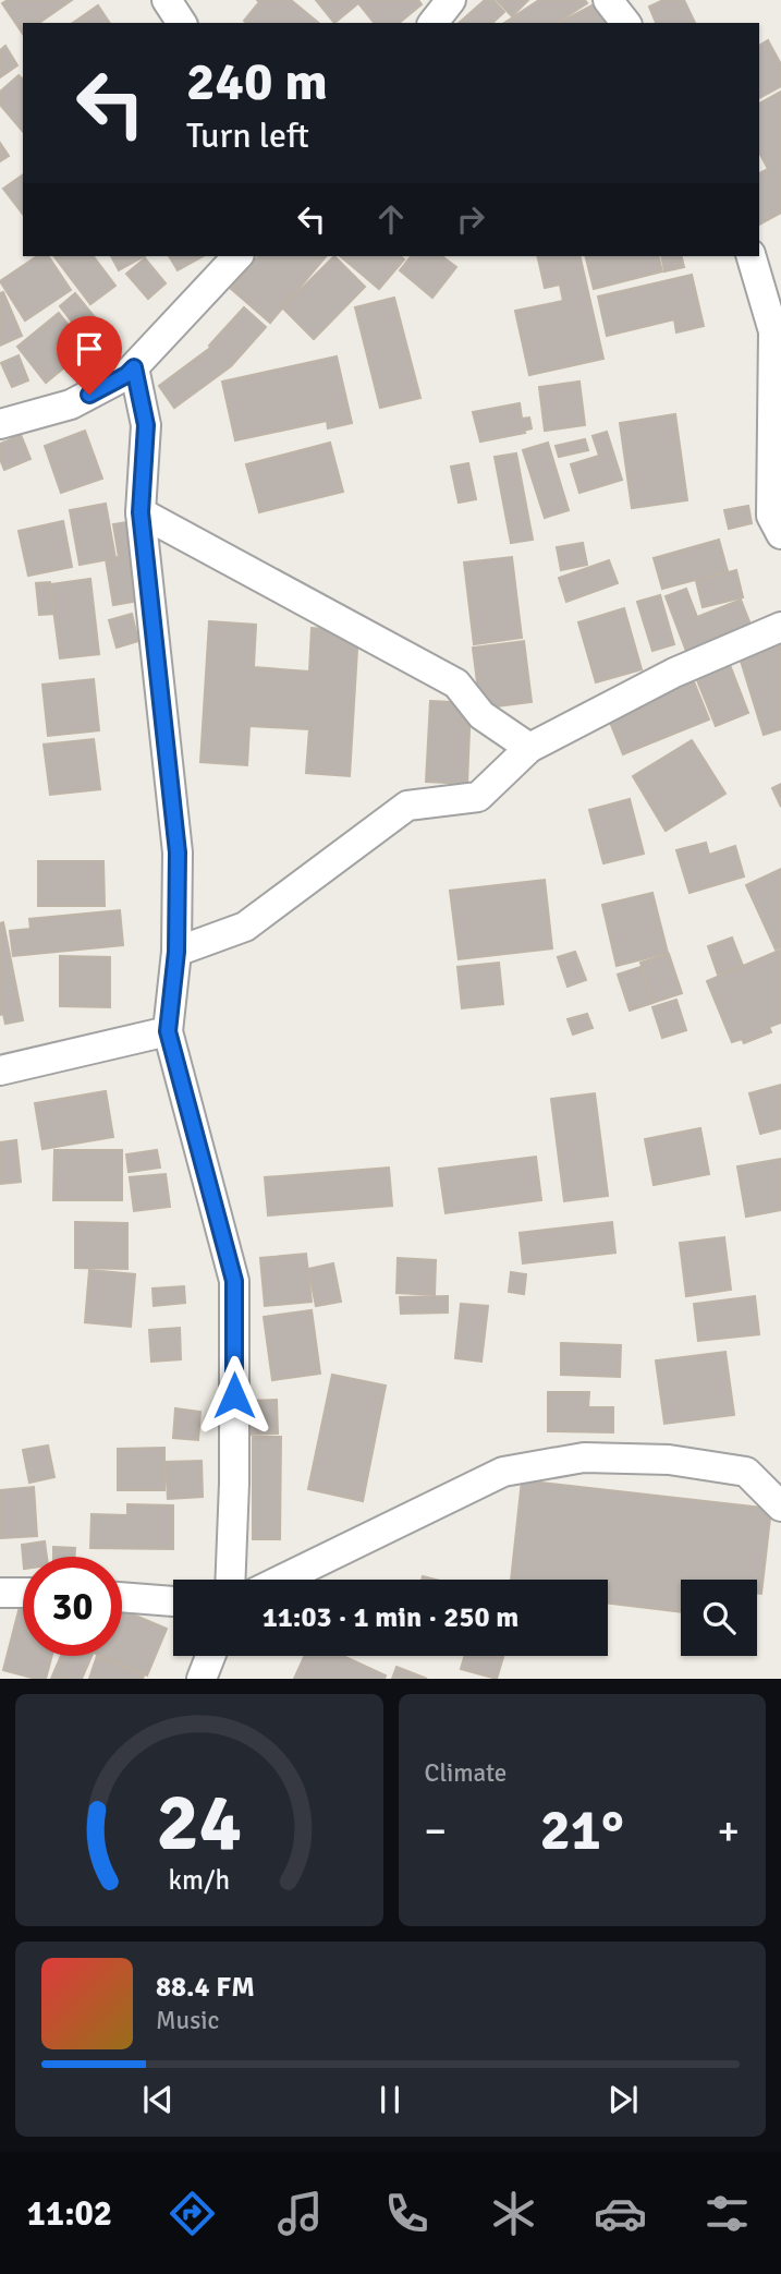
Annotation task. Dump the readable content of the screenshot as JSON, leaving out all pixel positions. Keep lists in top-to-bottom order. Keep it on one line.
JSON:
{"page":{"turn":["240 m","Turn left"],"limit":"30","trip":"11:03 · 1 min · 250 m","tile":"Climate","heat":["−","21°","+"],"song":["88.4 FM","Music"],"tabs":"11:02","gauge":["24","km/h"]}}
